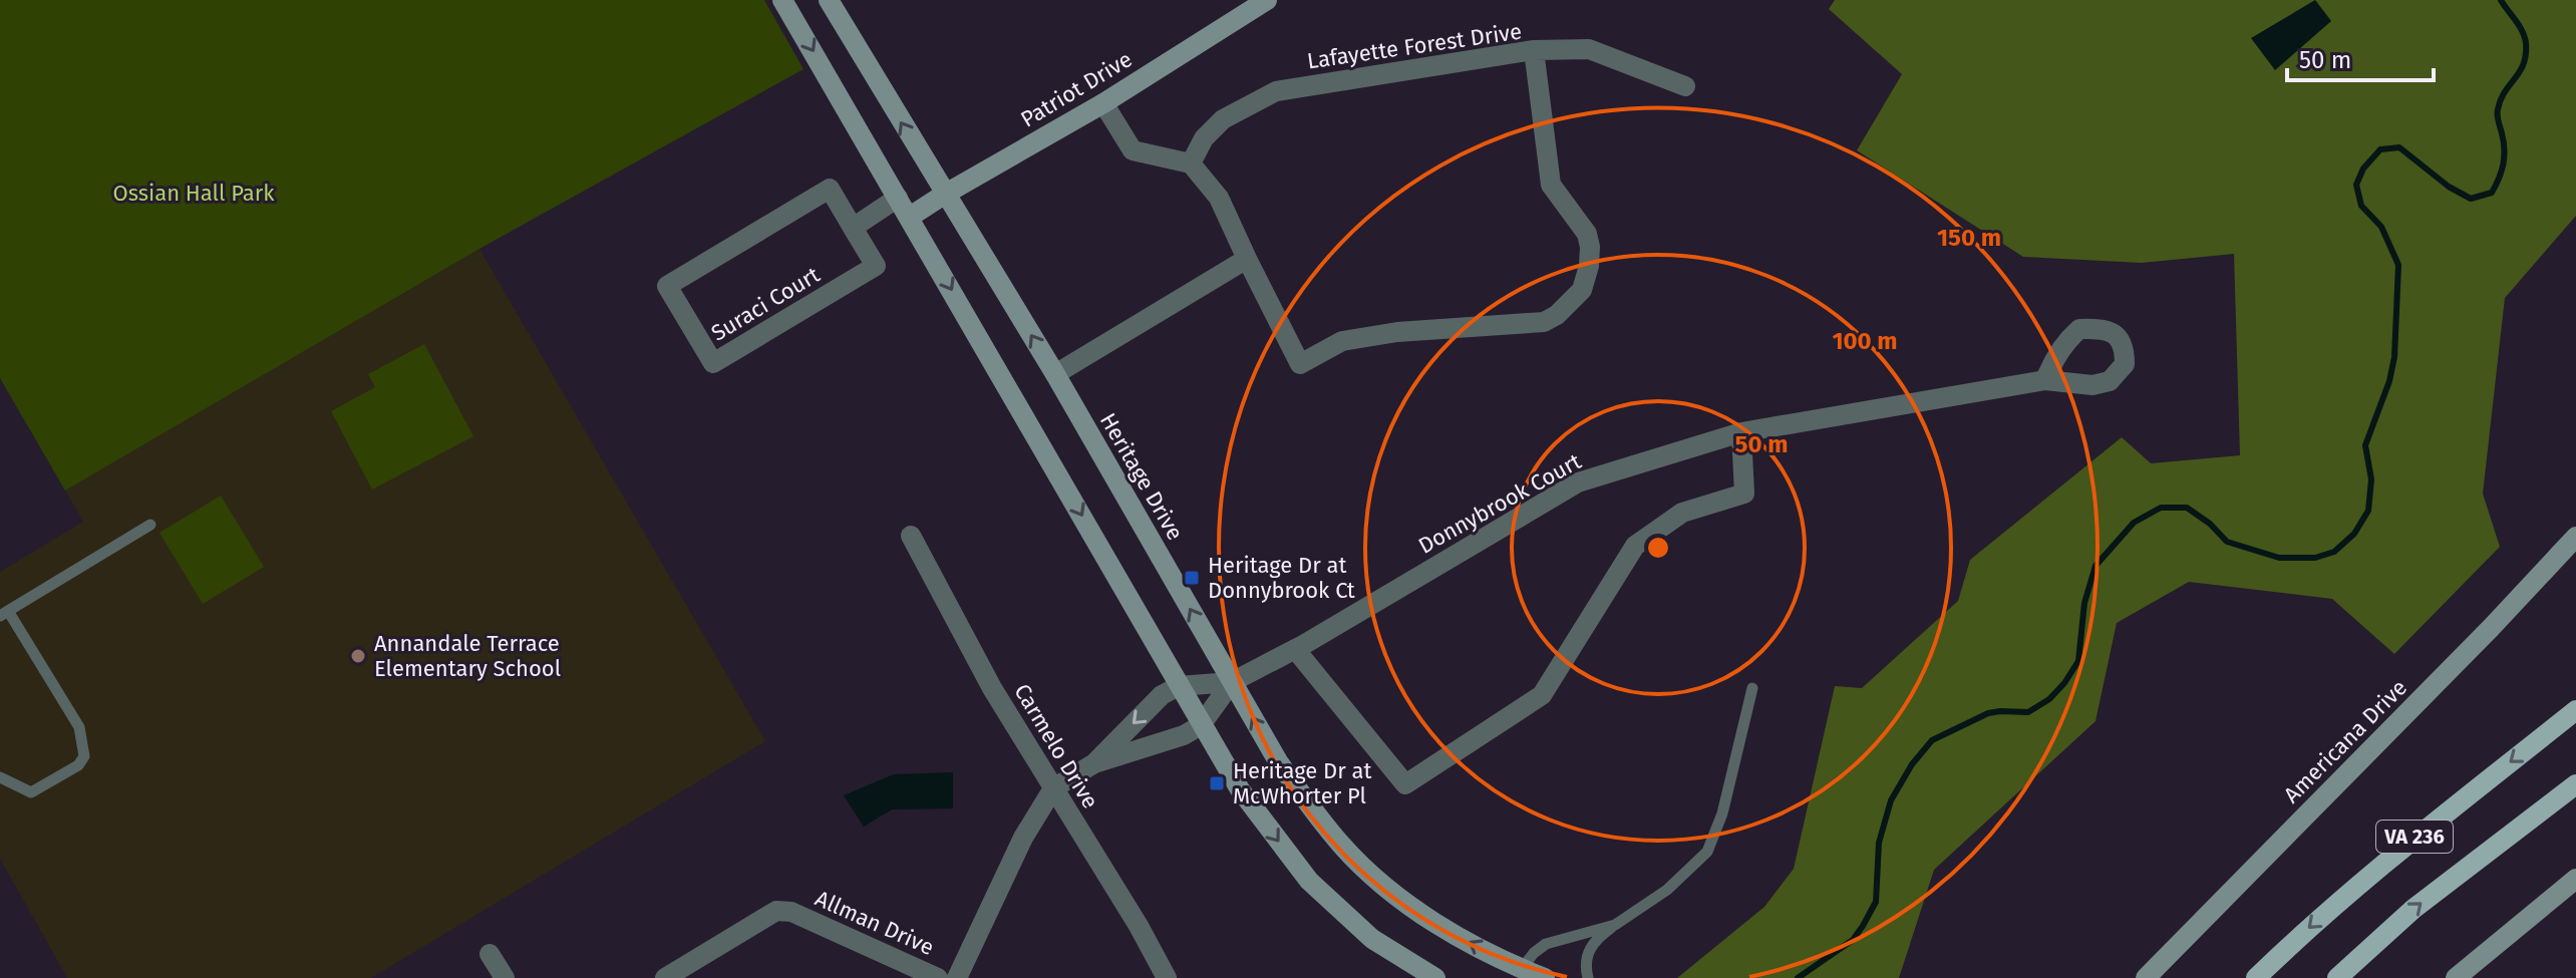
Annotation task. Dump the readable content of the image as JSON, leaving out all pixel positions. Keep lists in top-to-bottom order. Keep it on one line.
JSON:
{"streets":{"main road":["VA 236"],"street":["Lafayette Forest Drive","Patriot Drive","Suraci Court","Heritage Drive","Donnybrook Court","Americana Drive","Carmelo Drive","Allman Drive"]},"crossings":[["Patriot Drive","Heritage Drive"],["Heritage Drive","Donnybrook Court"]],"parks":["Ossian Hall Park"],"places":{"transit":["Heritage Dr at Donnybrook Ct","Heritage Dr at McWhorter Pl"],"other":["Annandale Terrace Elementary School"]},"scale_bar":"50 m","rings":["150 m","100 m","50 m"]}
